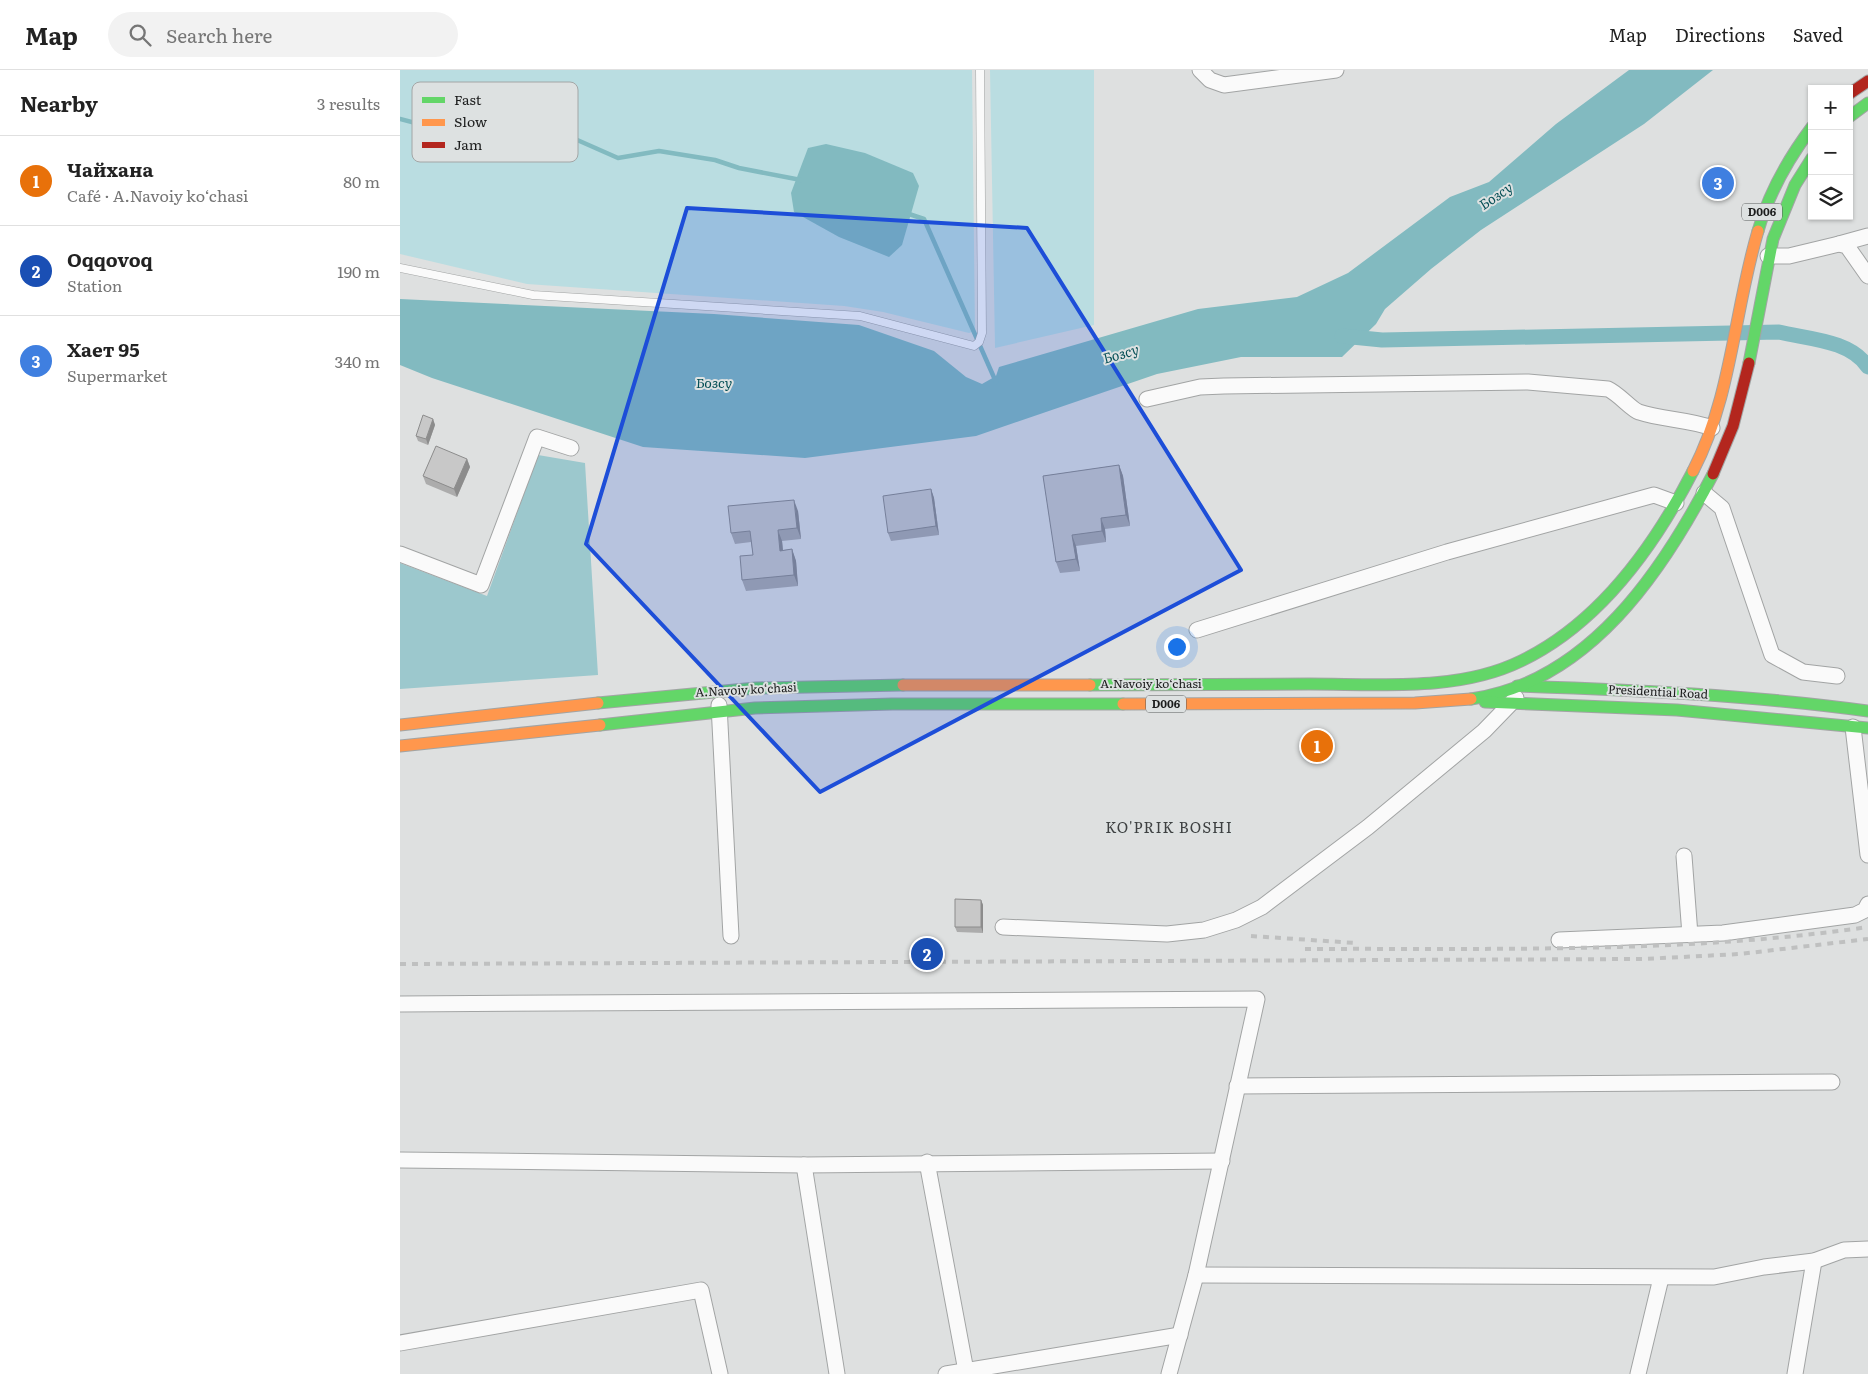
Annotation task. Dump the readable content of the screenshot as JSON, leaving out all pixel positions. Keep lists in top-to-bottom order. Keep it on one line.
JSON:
{"streets":{"main road":["D006","A.Navoiy ko‘chasi","Presidential Road"]},"crossings":[["D006","Presidential Road"],["A.Navoiy ko‘chasi","Presidential Road"]],"districts":["KO'PRIK BOSHI"],"water":["Бозсу"],"legend":["Fast","Slow","Jam"],"page":{"header":"Map","search":"Search here","nav":["Map","Directions","Saved"],"heading":["Nearby","3 results"],"map_buttons":["+","−"],"list":[{"mark":"1","name":"Чайхана","note":"Café · A.Navoiy ko‘chasi","value":"80 m"},{"mark":"2","name":"Oqqovoq","note":"Station","value":"190 m"},{"mark":"3","name":"Хает 95","note":"Supermarket","value":"340 m"}],"pins":["3","1","2"]}}
